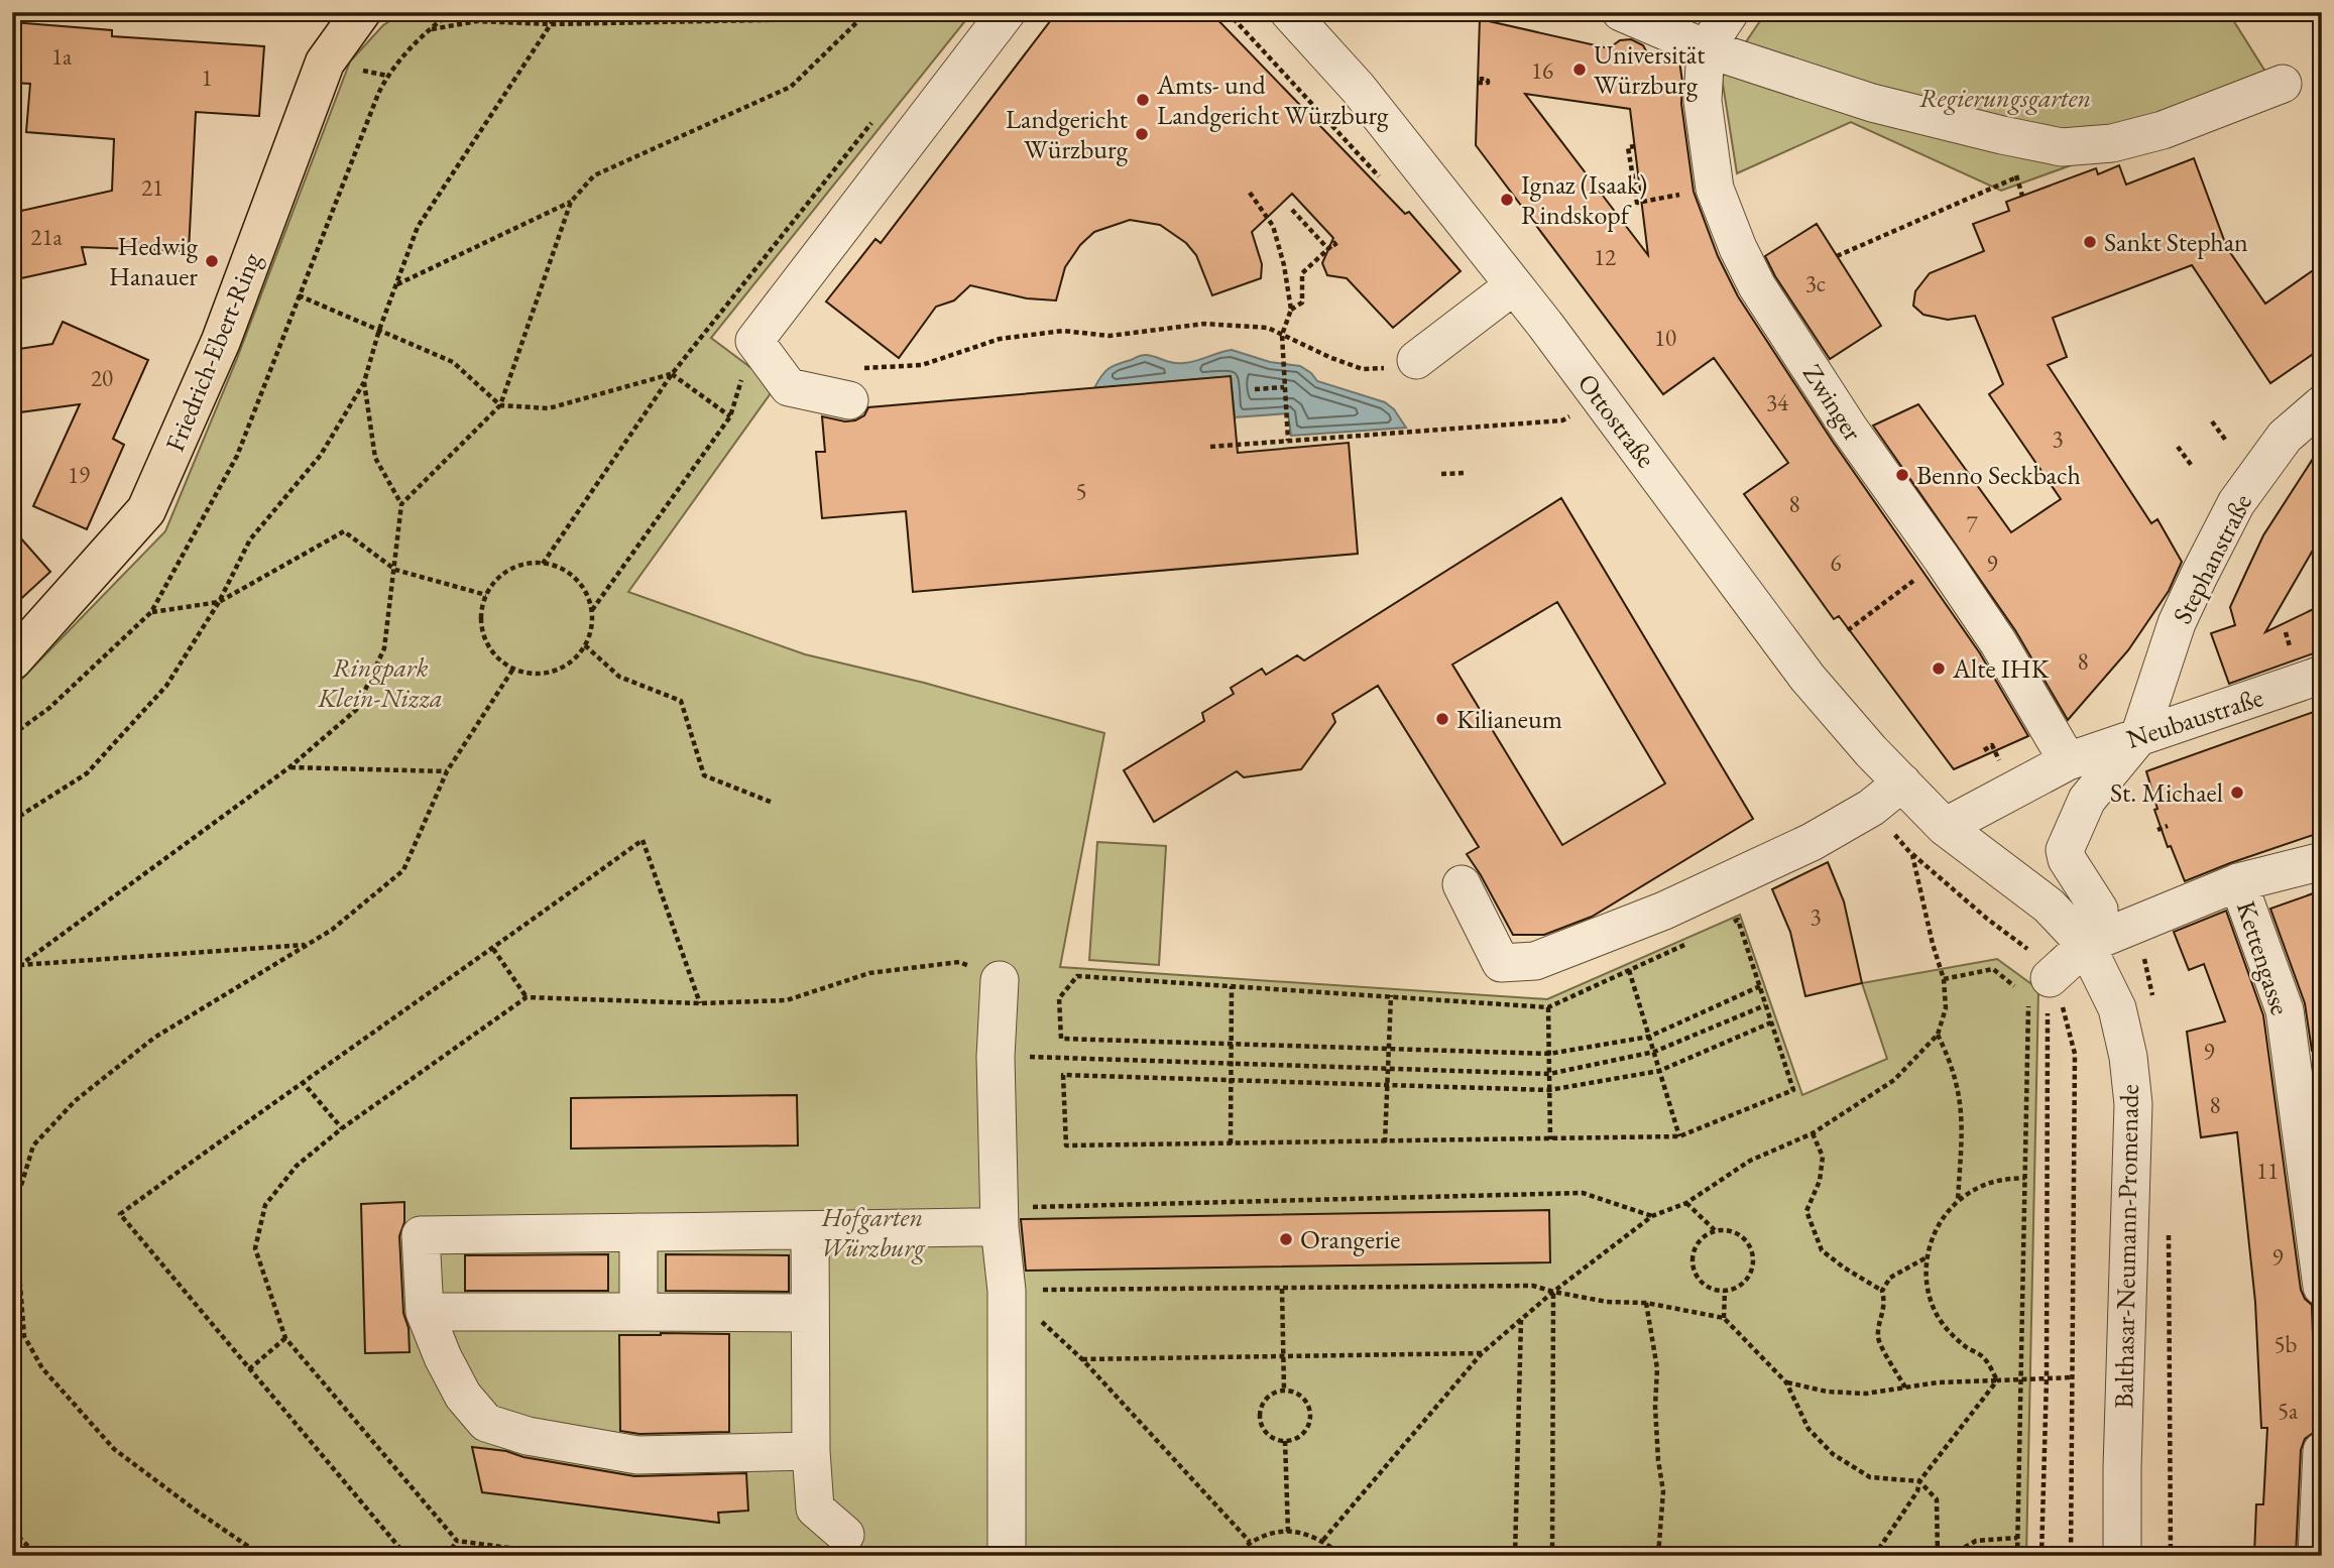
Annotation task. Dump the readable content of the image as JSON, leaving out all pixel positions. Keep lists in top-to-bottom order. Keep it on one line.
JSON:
{"streets":{"main road":["Friedrich-Ebert-Ring"],"street":["Zwinger","Ottostraße","Stephanstraße","Neubaustraße","Kettengasse","Balthasar-Neumann-Promenade"]},"crossings":[["Zwinger","Neubaustraße"],["Ottostraße","Neubaustraße"],["Ottostraße","Balthasar-Neumann-Promenade"],["Stephanstraße","Neubaustraße"]],"parks":["Regierungsgarten","Ringpark Klein-Nizza","Hofgarten Würzburg"],"places":["Universität Würzburg","Amts- und Landgericht Würzburg","Landgericht Würzburg","Ignaz (Isaak) Rindskopf","Sankt Stephan","Hedwig Hanauer","Benno Seckbach","Alte IHK","Kilianeum","St. Michael","Orangerie"],"house_numbers":["1a","16","1","21","21a","12","3c","10","20","34","3","19","5","8","7","6","9","8","3","9","8","11","9","5b","5a"]}
